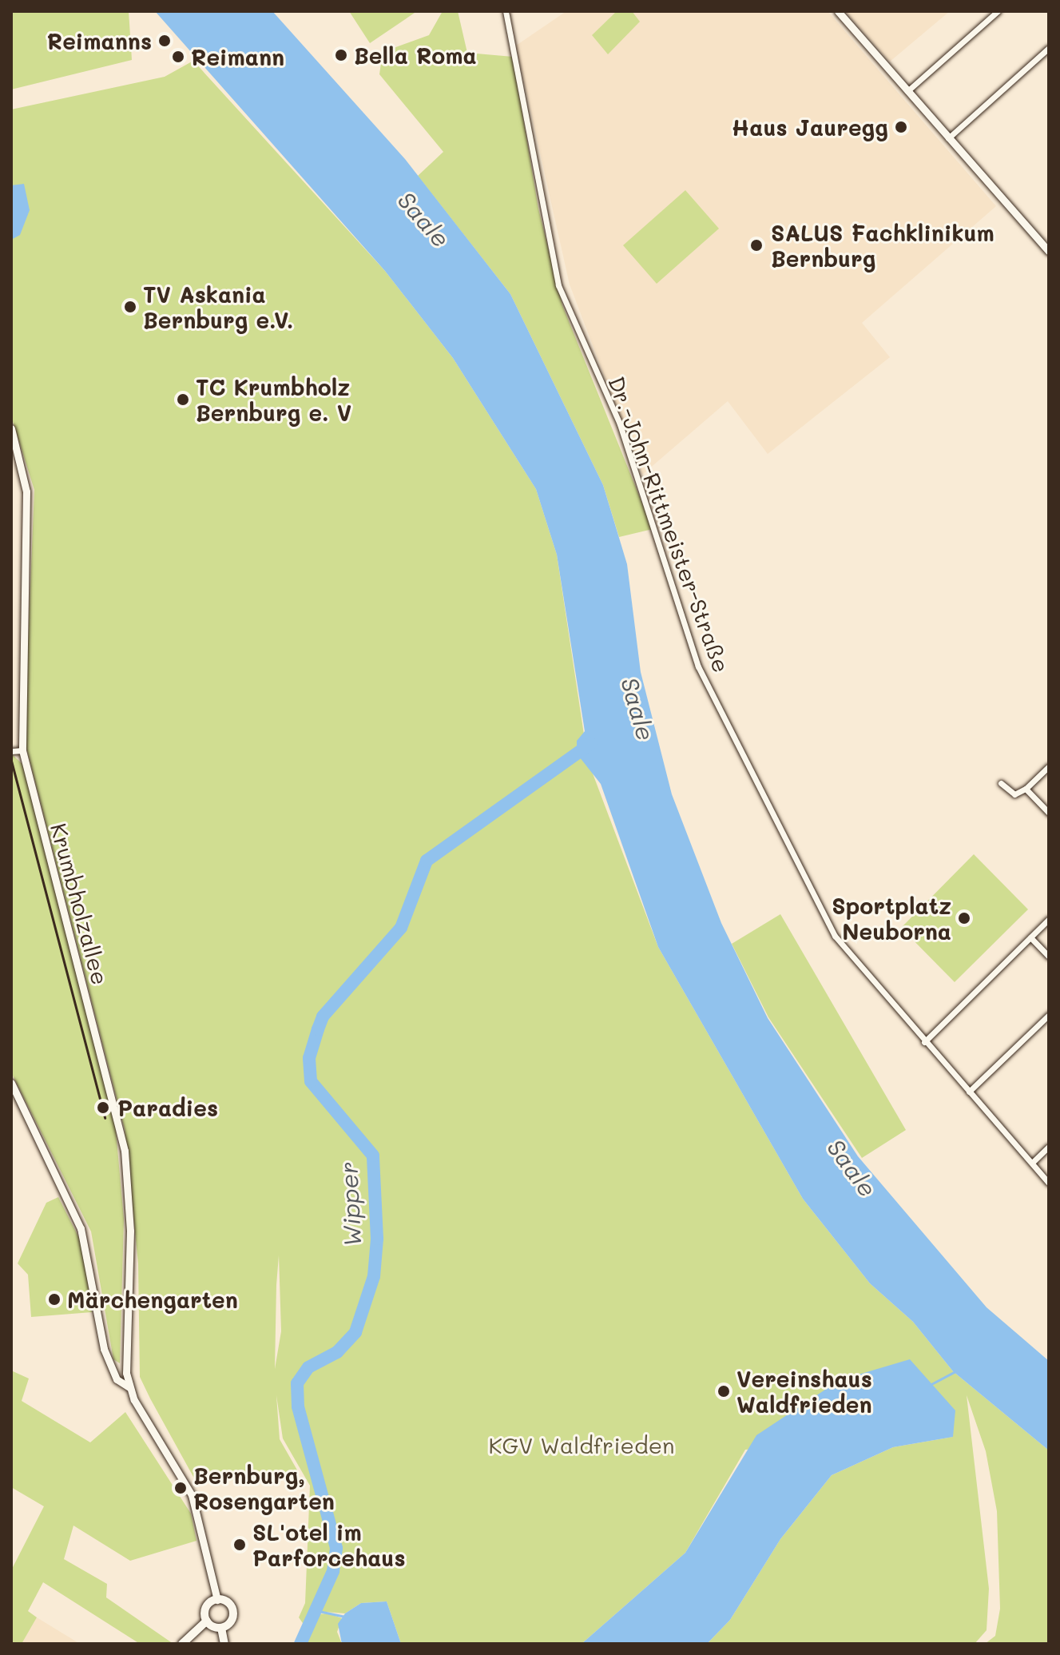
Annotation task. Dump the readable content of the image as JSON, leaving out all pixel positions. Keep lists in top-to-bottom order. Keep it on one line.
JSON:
{"streets":{"street":["Dr.-John-Rittmeister-Straße","Krumbholzallee"]},"water":["Saale","Wipper"],"parks":["KGV Waldfrieden"],"places":["Reimanns","Bella Roma","Reimann","Haus Jauregg","SALUS Fachklinikum Bernburg","TV Askania Bernburg e.V.","TC Krumbholz Bernburg e. V","Sportplatz Neuborna","Paradies","Märchengarten","Vereinshaus Waldfrieden","Bernburg, Rosengarten","SL'otel im Parforcehaus"]}
